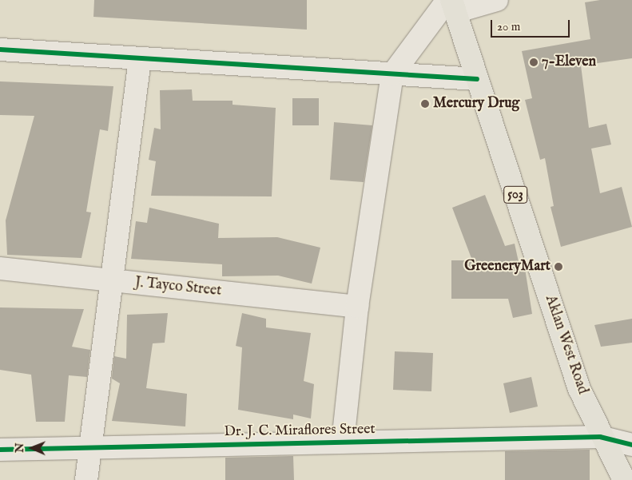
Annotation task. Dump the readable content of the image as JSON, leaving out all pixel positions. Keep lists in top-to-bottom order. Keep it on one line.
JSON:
{"streets":{"main road":["503","Aklan West Road"],"street":["J. Tayco Street","Dr. J. C. Miraflores Street"]},"crossings":[["Aklan West Road","Dr. J. C. Miraflores Street"]],"places":["7-Eleven","Mercury Drug","GreeneryMart"],"scale_bar":"20 m","north":"left"}
